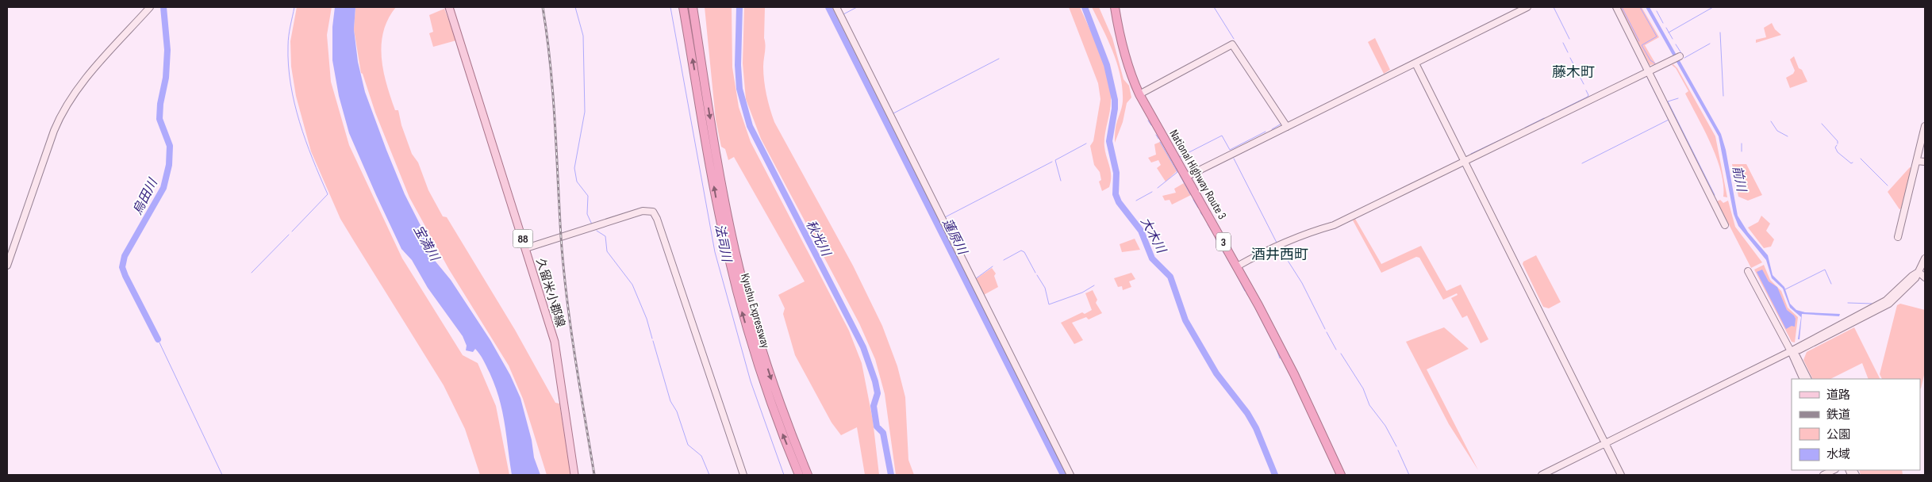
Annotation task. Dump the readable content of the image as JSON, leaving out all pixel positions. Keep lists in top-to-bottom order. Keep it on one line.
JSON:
{"streets":{"highway":["National Highway Route 3","3","Kyushu Expressway"],"main road":["88","久留米小郡線"]},"districts":["藤木町","酒井西町"],"water":["前川","烏田川","大木川","蓮原川","秋光川","宝満川","法司川"],"legend":["道路","鉄道","公園","水域"]}
